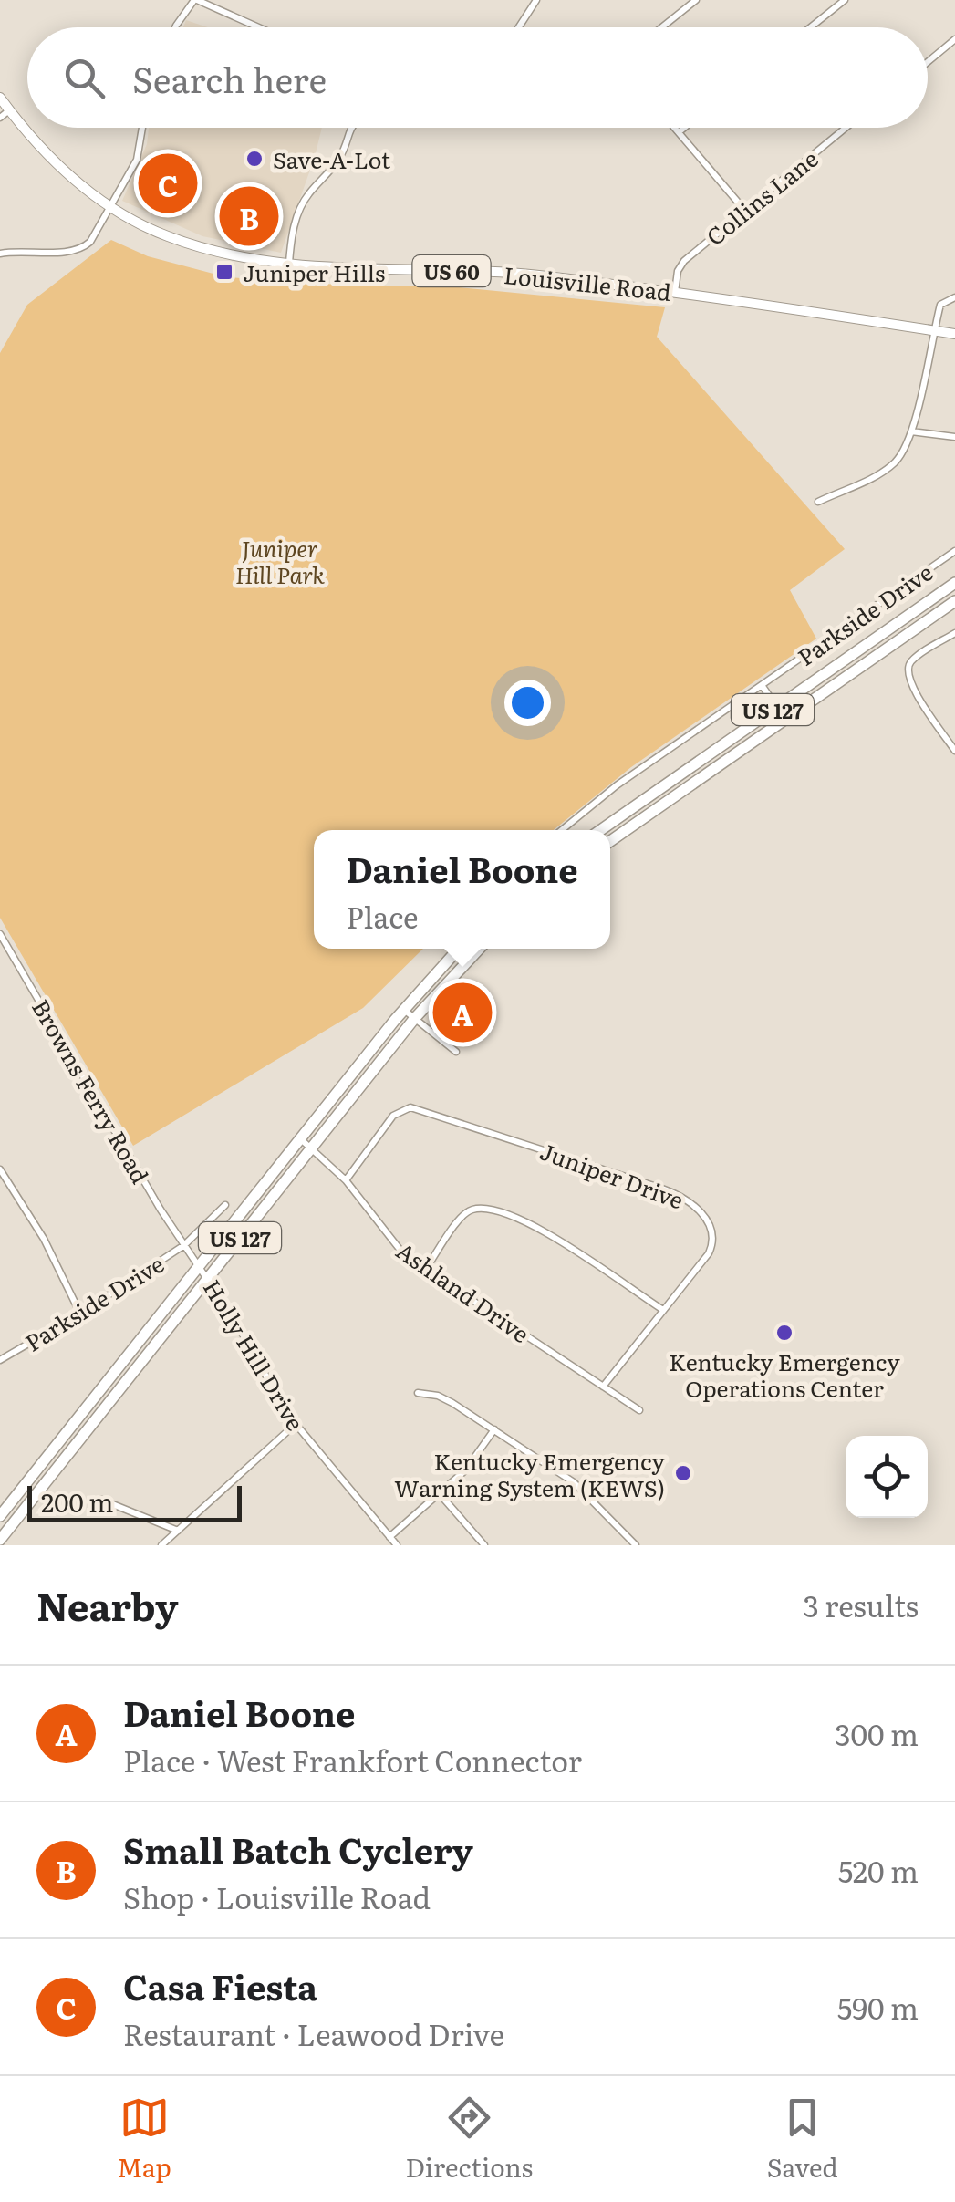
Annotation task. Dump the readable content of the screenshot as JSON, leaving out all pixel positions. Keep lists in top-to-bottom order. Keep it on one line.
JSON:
{"streets":{"highway":["US 127"],"main road":["US 60","Louisville Road"],"street":["Collins Lane","Parkside Drive","Browns Ferry Road","Juniper Drive","Ashland Drive","Holly Hill Drive"]},"crossings":[["Collins Lane","Louisville Road"],["Parkside Drive","Browns Ferry Road"],["Parkside Drive","Holly Hill Drive"],["US 127","Ashland Drive"],["US 127","Holly Hill Drive"],["Browns Ferry Road","Holly Hill Drive"],["Juniper Drive","Ashland Drive"]],"parks":["Juniper Hill Park"],"places":{"other":["Save-A-Lot","Kentucky Emergency Operations Center","Kentucky Emergency Warning System (KEWS)"],"transit":["Juniper Hills"]},"scale_bar":"200 m","page":{"search":"Search here","pins":["C","B","A"],"popup":["Daniel Boone","Place"],"scale":"200 m","heading":["Nearby","3 results"],"list":[{"mark":"A","name":"Daniel Boone","note":"Place · West Frankfort Connector","value":"300 m"},{"mark":"B","name":"Small Batch Cyclery","note":"Shop · Louisville Road","value":"520 m"},{"mark":"C","name":"Casa Fiesta","note":"Restaurant · Leawood Drive","value":"590 m"}],"nav":["Map","Directions","Saved"]}}
